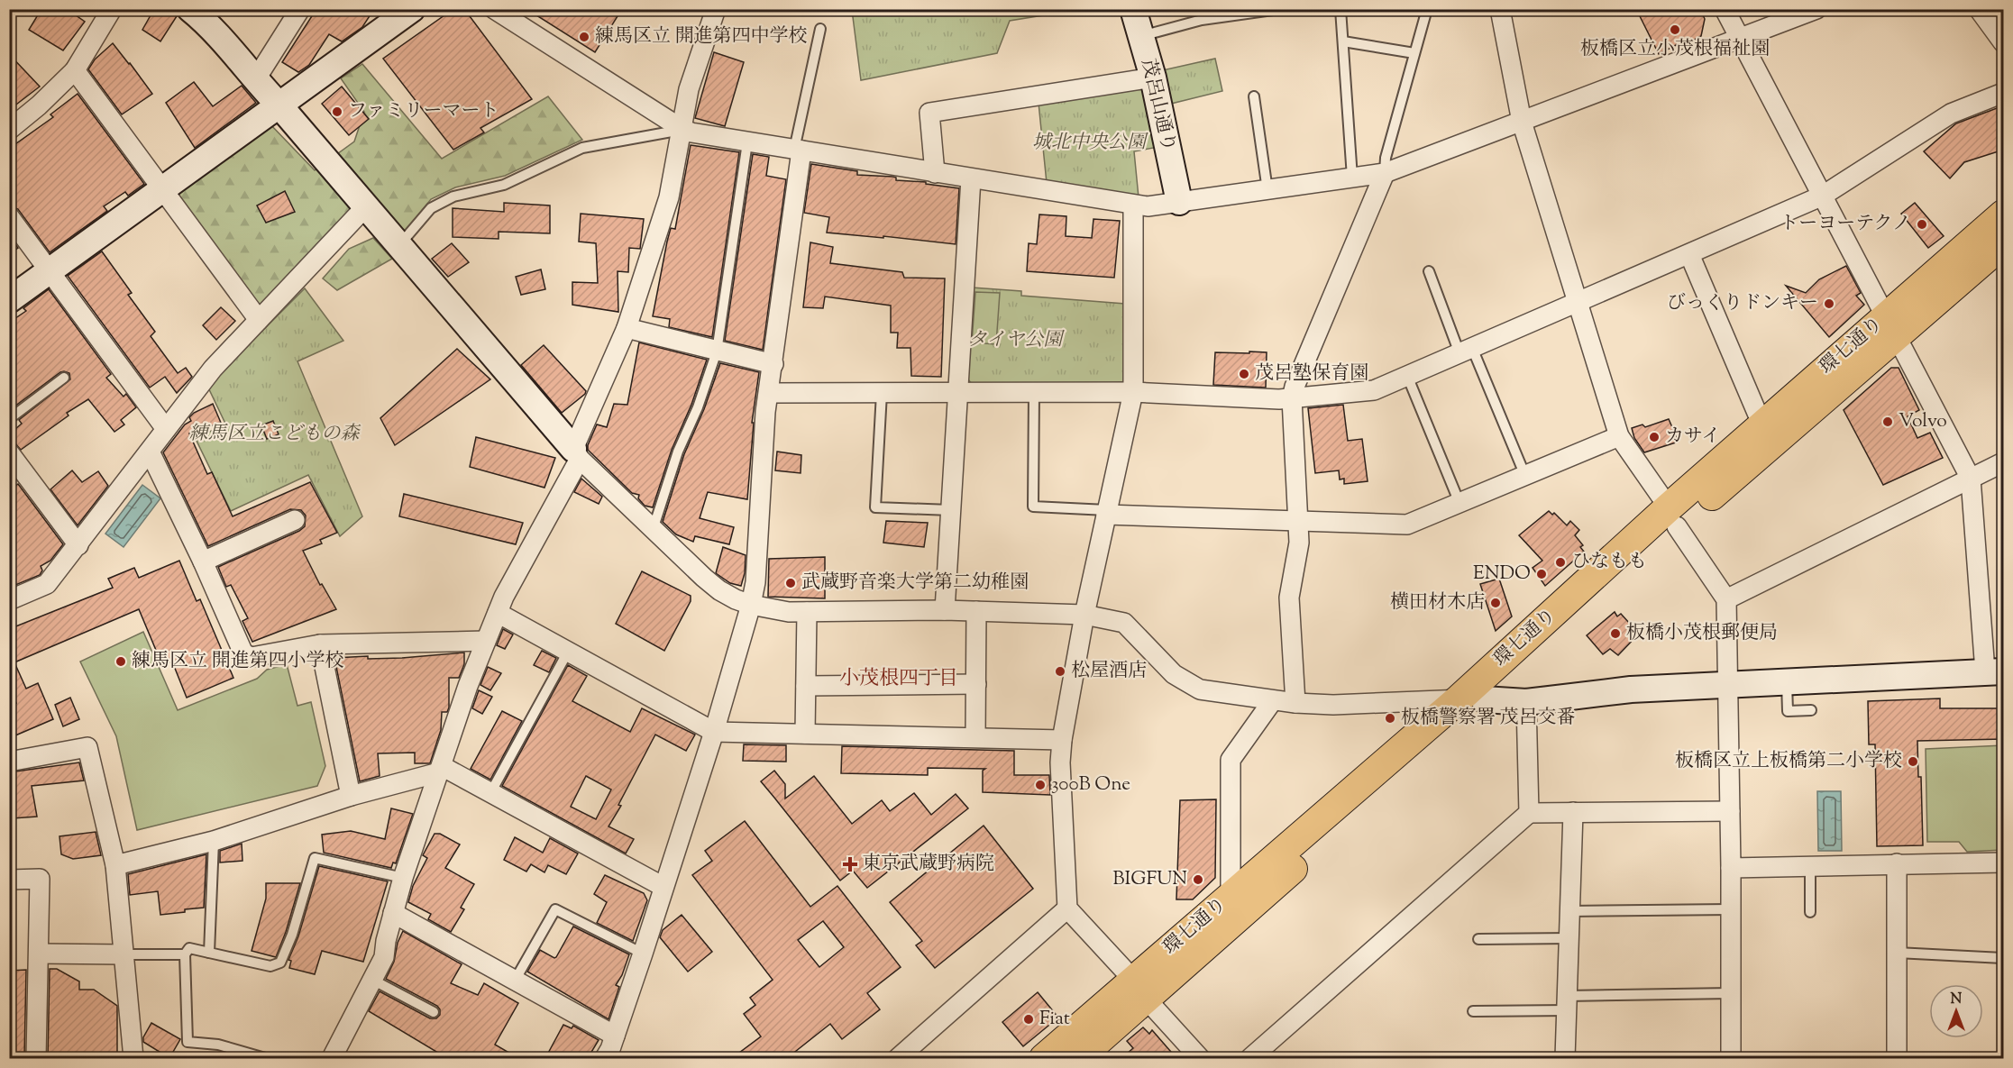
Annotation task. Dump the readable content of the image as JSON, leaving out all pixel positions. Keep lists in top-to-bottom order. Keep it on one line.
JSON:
{"streets":{"main road":["環七通り"],"street":["茂呂山通り"]},"districts":["小茂根四丁目"],"parks":["城北中央公園","タイヤ公園","練馬区立こどもの森"],"places":{"other":["板橋区立小茂根福祉園","練馬区立 開進第四中学校","ファミリーマート","トーヨーテクノ","びっくりドンキー","茂呂塾保育園","Volvo","カサイ","ひなもも","ENDO","武蔵野音楽大学第二幼稚園","横田材木店","板橋小茂根郵便局","練馬区立 開進第四小学校","松屋酒店","板橋警察署 茂呂交番","板橋区立上板橋第二小学校","300B One","BIGFUN","Fiat"],"health":["東京武蔵野病院"]},"north":"top"}
